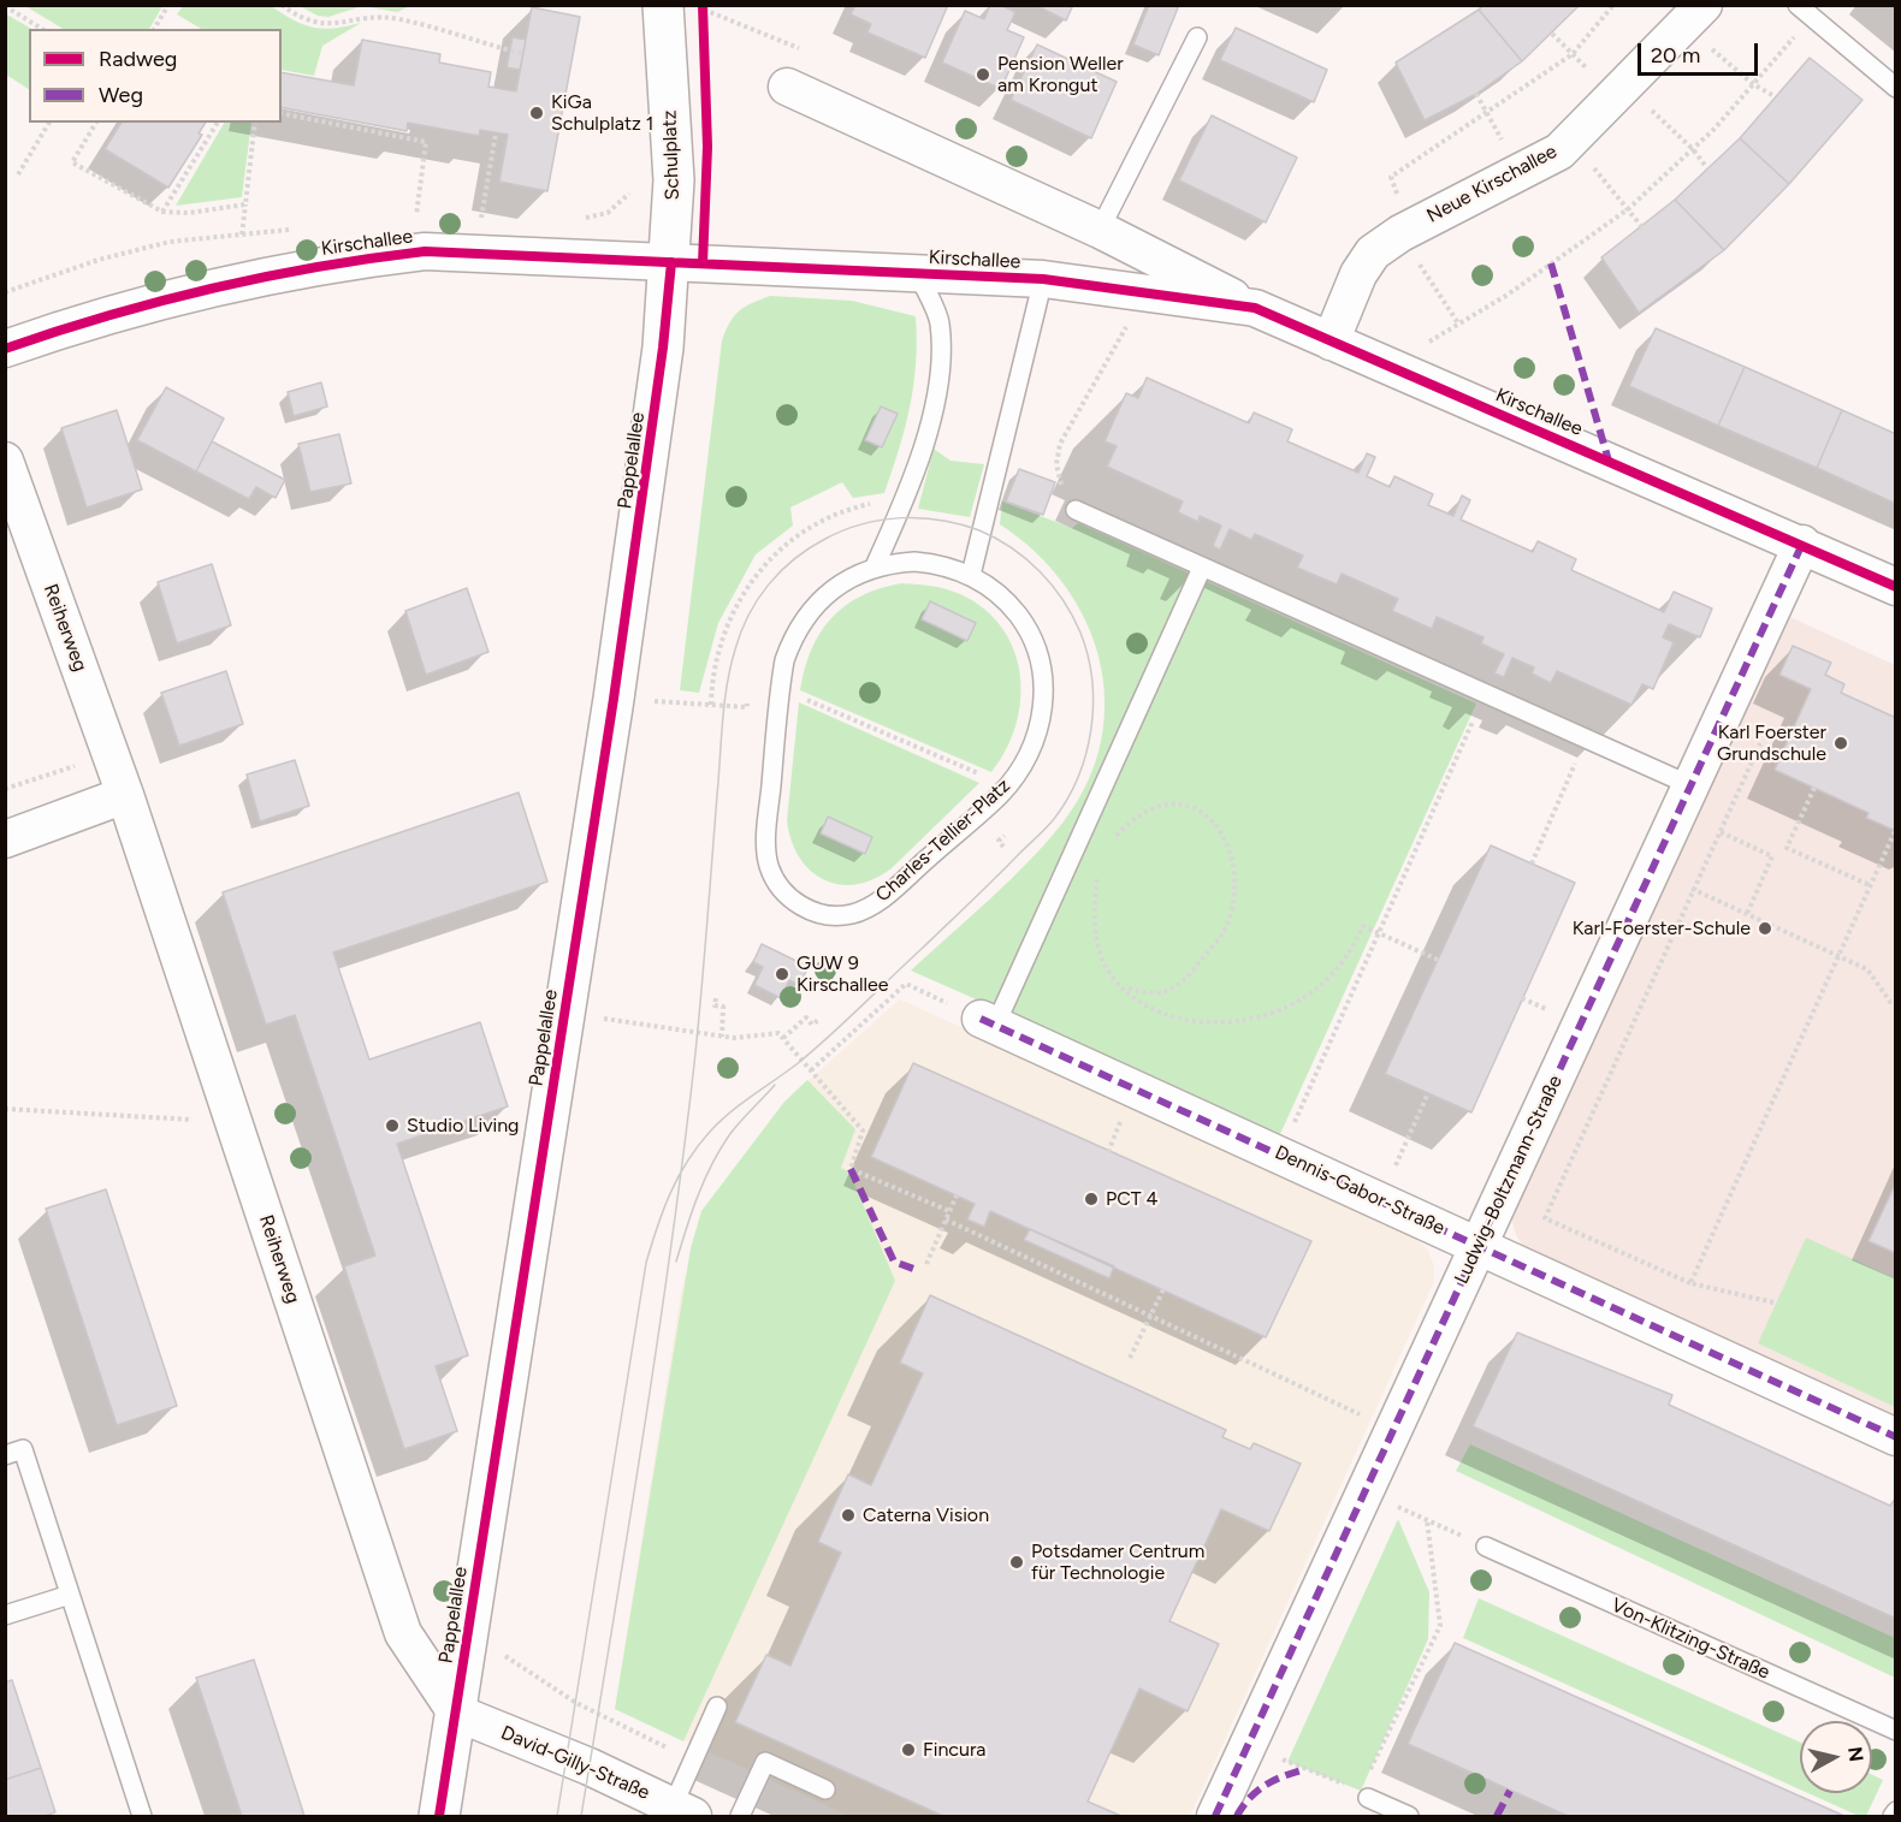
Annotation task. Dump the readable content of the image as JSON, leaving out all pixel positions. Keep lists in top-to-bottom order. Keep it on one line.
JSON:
{"streets":{"street":["Schulplatz","Neue Kirschallee","Kirschallee","Pappelallee","Reiherweg","Ludwig-Boltzmann-Straße","Dennis-Gabor-Straße","David-Gilly-Straße"],"lane":["Charles-Tellier-Platz","Von-Klitzing-Straße"]},"crossings":[["Schulplatz","Kirschallee"],["Schulplatz","Pappelallee"],["Neue Kirschallee","Kirschallee"],["Kirschallee","Pappelallee"],["Kirschallee","Ludwig-Boltzmann-Straße"],["Pappelallee","Reiherweg"],["Pappelallee","David-Gilly-Straße"],["Reiherweg","David-Gilly-Straße"],["Ludwig-Boltzmann-Straße","Dennis-Gabor-Straße"]],"places":["Pension Weller am Krongut","KiGa Schulplatz 1","Karl Foerster Grundschule","Karl-Foerster-Schule","GUW 9 Kirschallee","Studio Living","PCT 4","Caterna Vision","Potsdamer Centrum für Technologie","Fincura"],"legend":["Radweg","Weg"],"scale_bar":"20 m","north":"right"}
